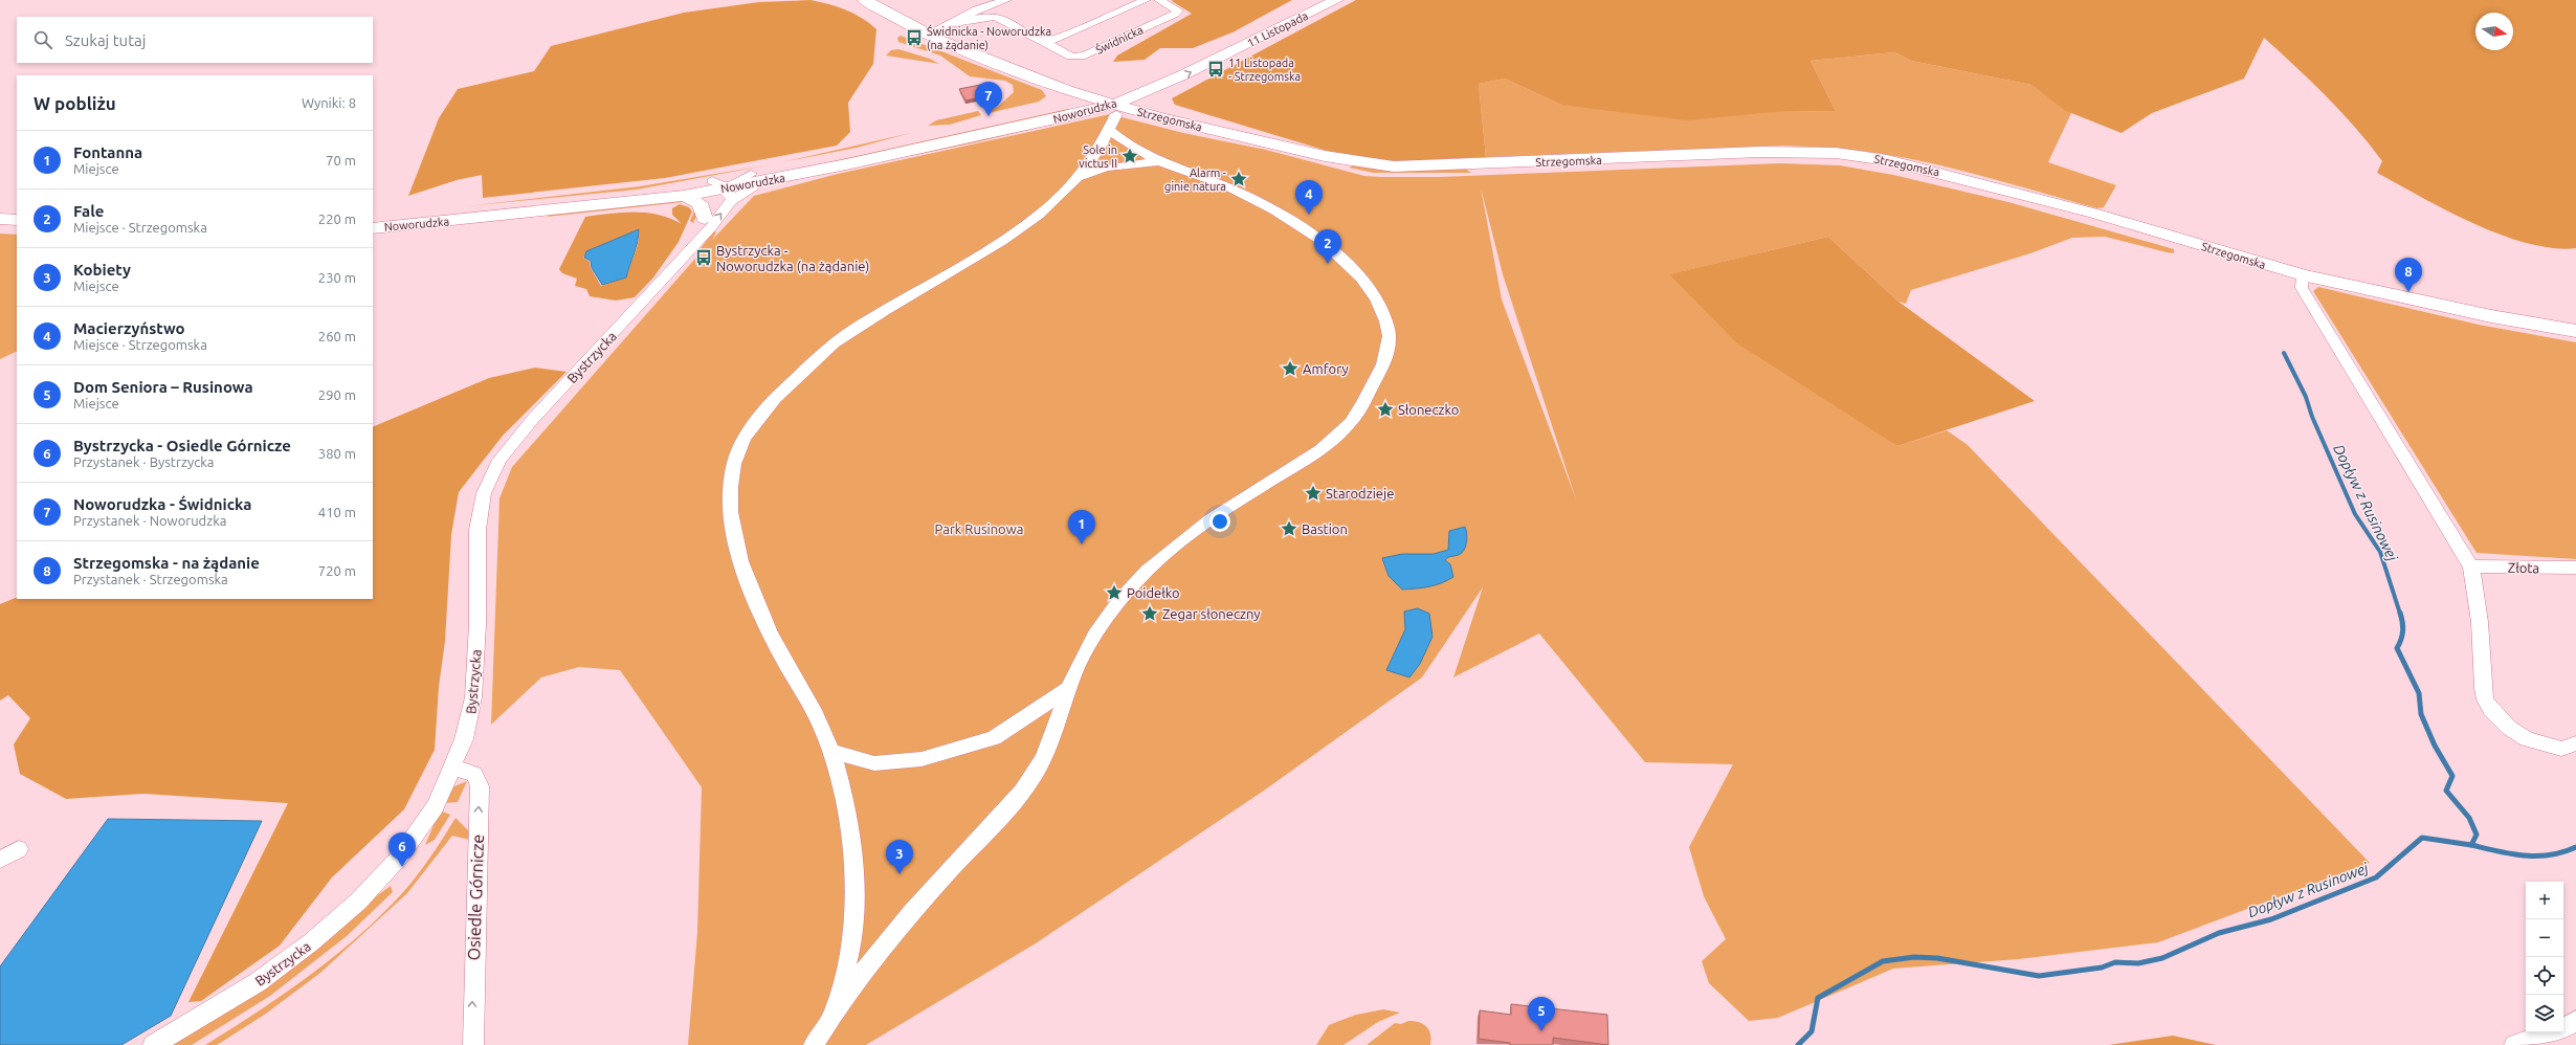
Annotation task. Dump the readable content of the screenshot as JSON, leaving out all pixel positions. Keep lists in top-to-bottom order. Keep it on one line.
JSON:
{"streets":{"main road":["11 Listopada","Noworudzka","Strzegomska"],"street":["Świdnicka","Bystrzycka","Złota","Osiedle Górnicze"]},"crossings":[["11 Listopada","Noworudzka"],["11 Listopada","Strzegomska"],["Noworudzka","Strzegomska"],["Noworudzka","Bystrzycka"],["Bystrzycka","Osiedle Górnicze"]],"one_way":["Osiedle Górnicze"],"water":["Dopływ z Rusinowej"],"parks":["Park Rusinowa"],"places":{"bus stop":["Świdnicka - Noworudzka (na żądanie)","11 Listopada - Strzegomska","Bystrzycka - Noworudzka (na żądanie)"],"place":["Sole in victus II","Alarm - ginie natura","Amfory","Słoneczko","Starodzieje","Bastion","Poidełko","Zegar słoneczny"]},"north":"right","page":{"search":"Szukaj tutaj","heading":["W pobliżu","Wyniki: 8"],"pins":["7","4","2","8","1","6","3","5"],"list":[{"mark":"1","name":"Fontanna","note":"Miejsce","value":"70 m"},{"mark":"2","name":"Fale","note":"Miejsce · Strzegomska","value":"220 m"},{"mark":"3","name":"Kobiety","note":"Miejsce","value":"230 m"},{"mark":"4","name":"Macierzyństwo","note":"Miejsce · Strzegomska","value":"260 m"},{"mark":"5","name":"Dom Seniora – Rusinowa","note":"Miejsce","value":"290 m"},{"mark":"6","name":"Bystrzycka - Osiedle Górnicze","note":"Przystanek · Bystrzycka","value":"380 m"},{"mark":"7","name":"Noworudzka - Świdnicka","note":"Przystanek · Noworudzka","value":"410 m"},{"mark":"8","name":"Strzegomska - na żądanie","note":"Przystanek · Strzegomska","value":"720 m"}],"map_buttons":["+","−"]}}
